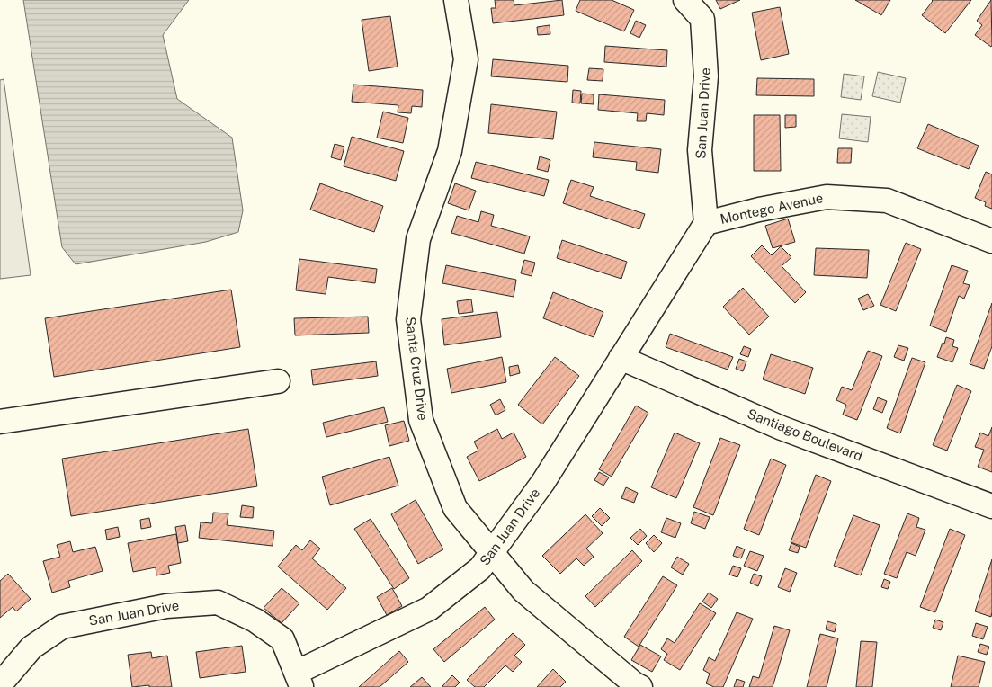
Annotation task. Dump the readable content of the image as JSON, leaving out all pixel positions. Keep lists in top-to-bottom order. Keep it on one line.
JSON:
{"streets":{"street":["San Juan Drive","Montego Avenue","Santa Cruz Drive","Santiago Boulevard"]},"crossings":[["San Juan Drive","Montego Avenue"],["San Juan Drive","Santa Cruz Drive"],["San Juan Drive","Santiago Boulevard"]]}
